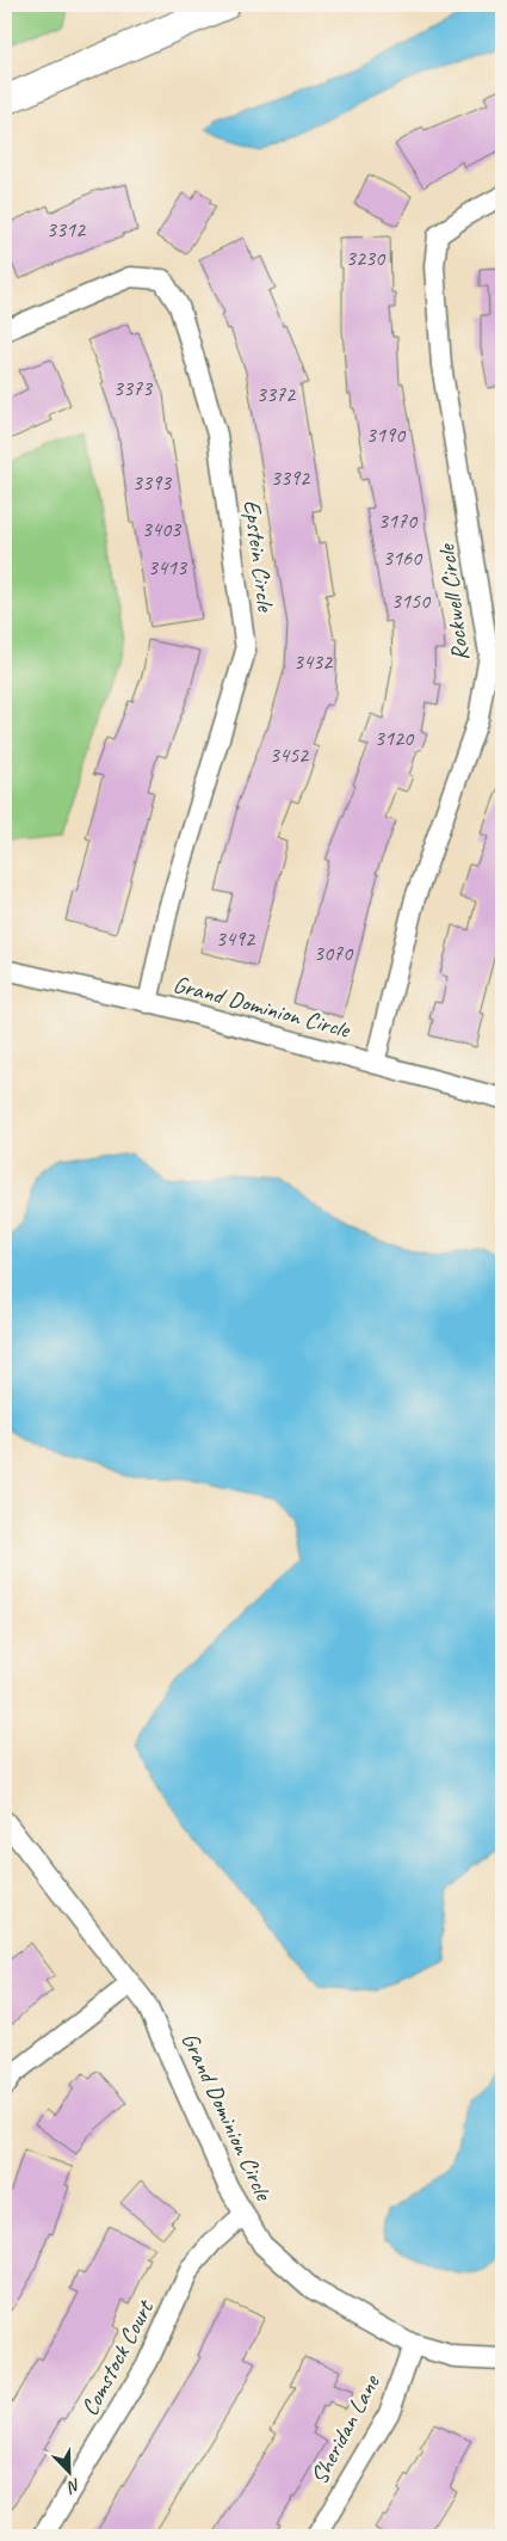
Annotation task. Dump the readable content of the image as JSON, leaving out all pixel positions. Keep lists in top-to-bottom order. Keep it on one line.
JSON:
{"streets":{"street":["Epstein Circle","Rockwell Circle","Grand Dominion Circle","Comstock Court","Sheridan Lane"]},"crossings":[["Epstein Circle","Grand Dominion Circle"],["Rockwell Circle","Grand Dominion Circle"],["Grand Dominion Circle","Comstock Court"],["Grand Dominion Circle","Sheridan Lane"]],"house_numbers":["3312","3230","3373","3372","3190","3392","3393","3170","3403","3160","3413","3150","3432","3120","3452","3492","3070"],"north":"bottom right"}
